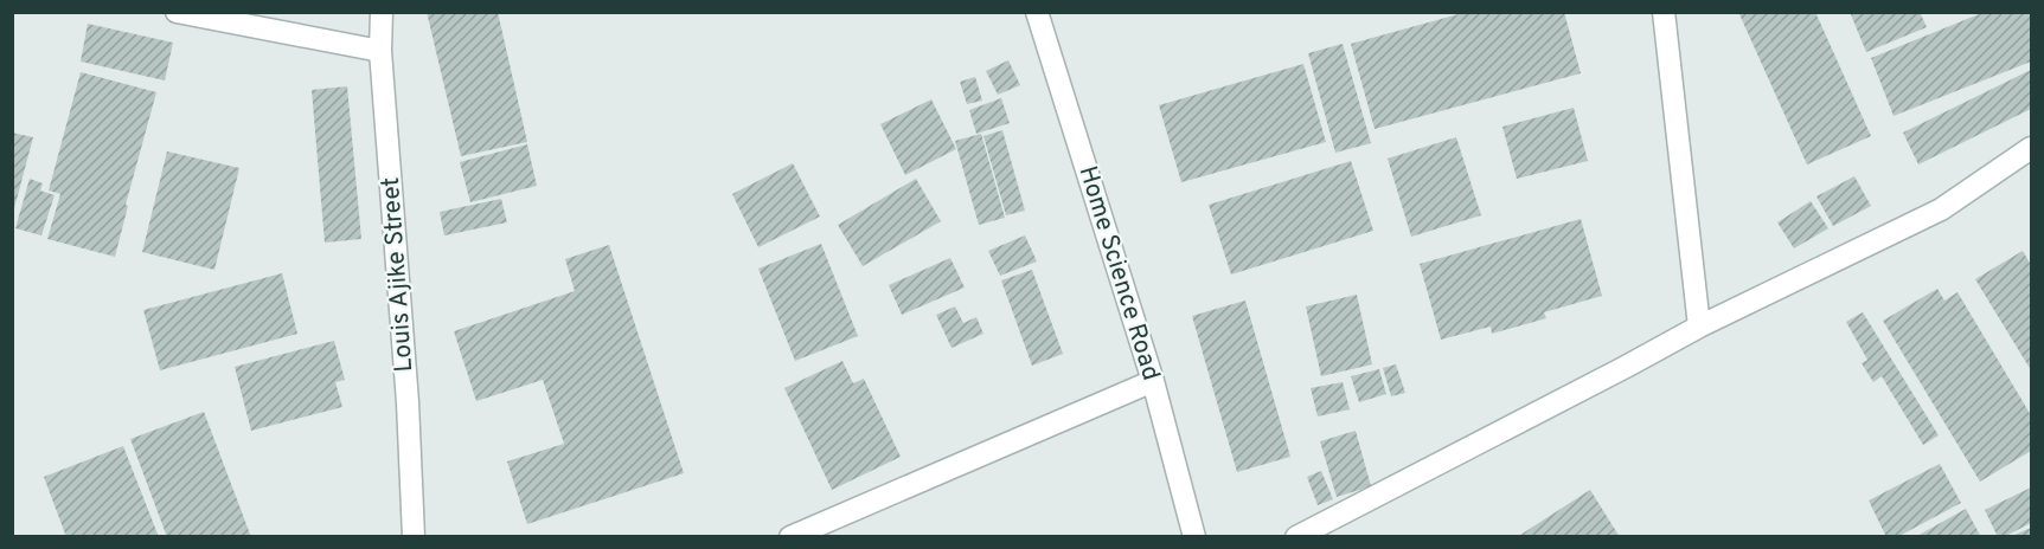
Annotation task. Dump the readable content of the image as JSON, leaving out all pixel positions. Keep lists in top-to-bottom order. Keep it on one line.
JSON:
{"streets":{"street":["Home Science Road","Louis Ajike Street"]}}
